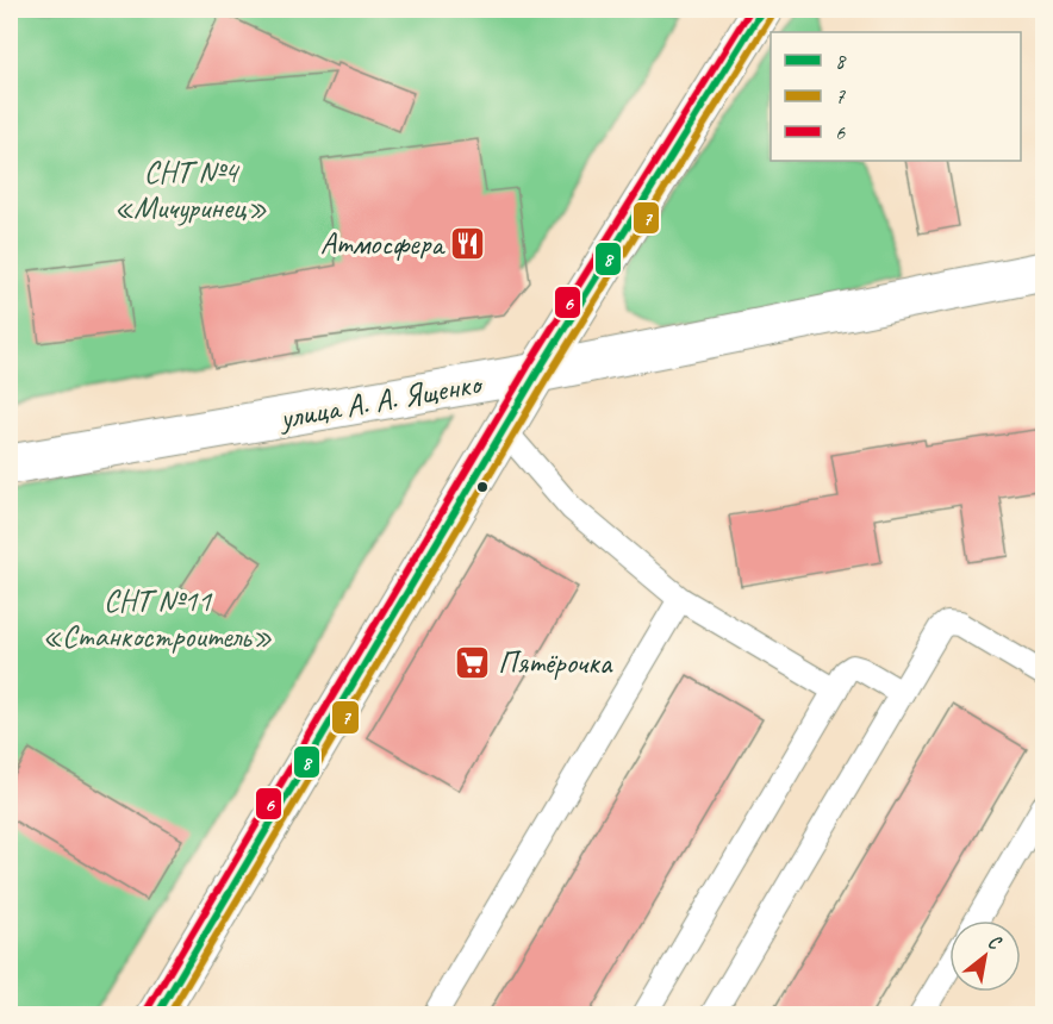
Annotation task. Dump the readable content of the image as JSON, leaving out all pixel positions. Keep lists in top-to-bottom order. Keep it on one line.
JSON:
{"streets":{"main road":["улица А. А. Ященко"]},"parks":["СНТ №4 «Мичуринец»","СНТ №11 «Станкостроитель»"],"places":{"restaurant":["Атмосфера"],"supermarket":["Пятёрочка"]},"lines":["transit line 8","transit line 6","transit line 7"],"legend":["8","7","6"],"north":"top right"}
